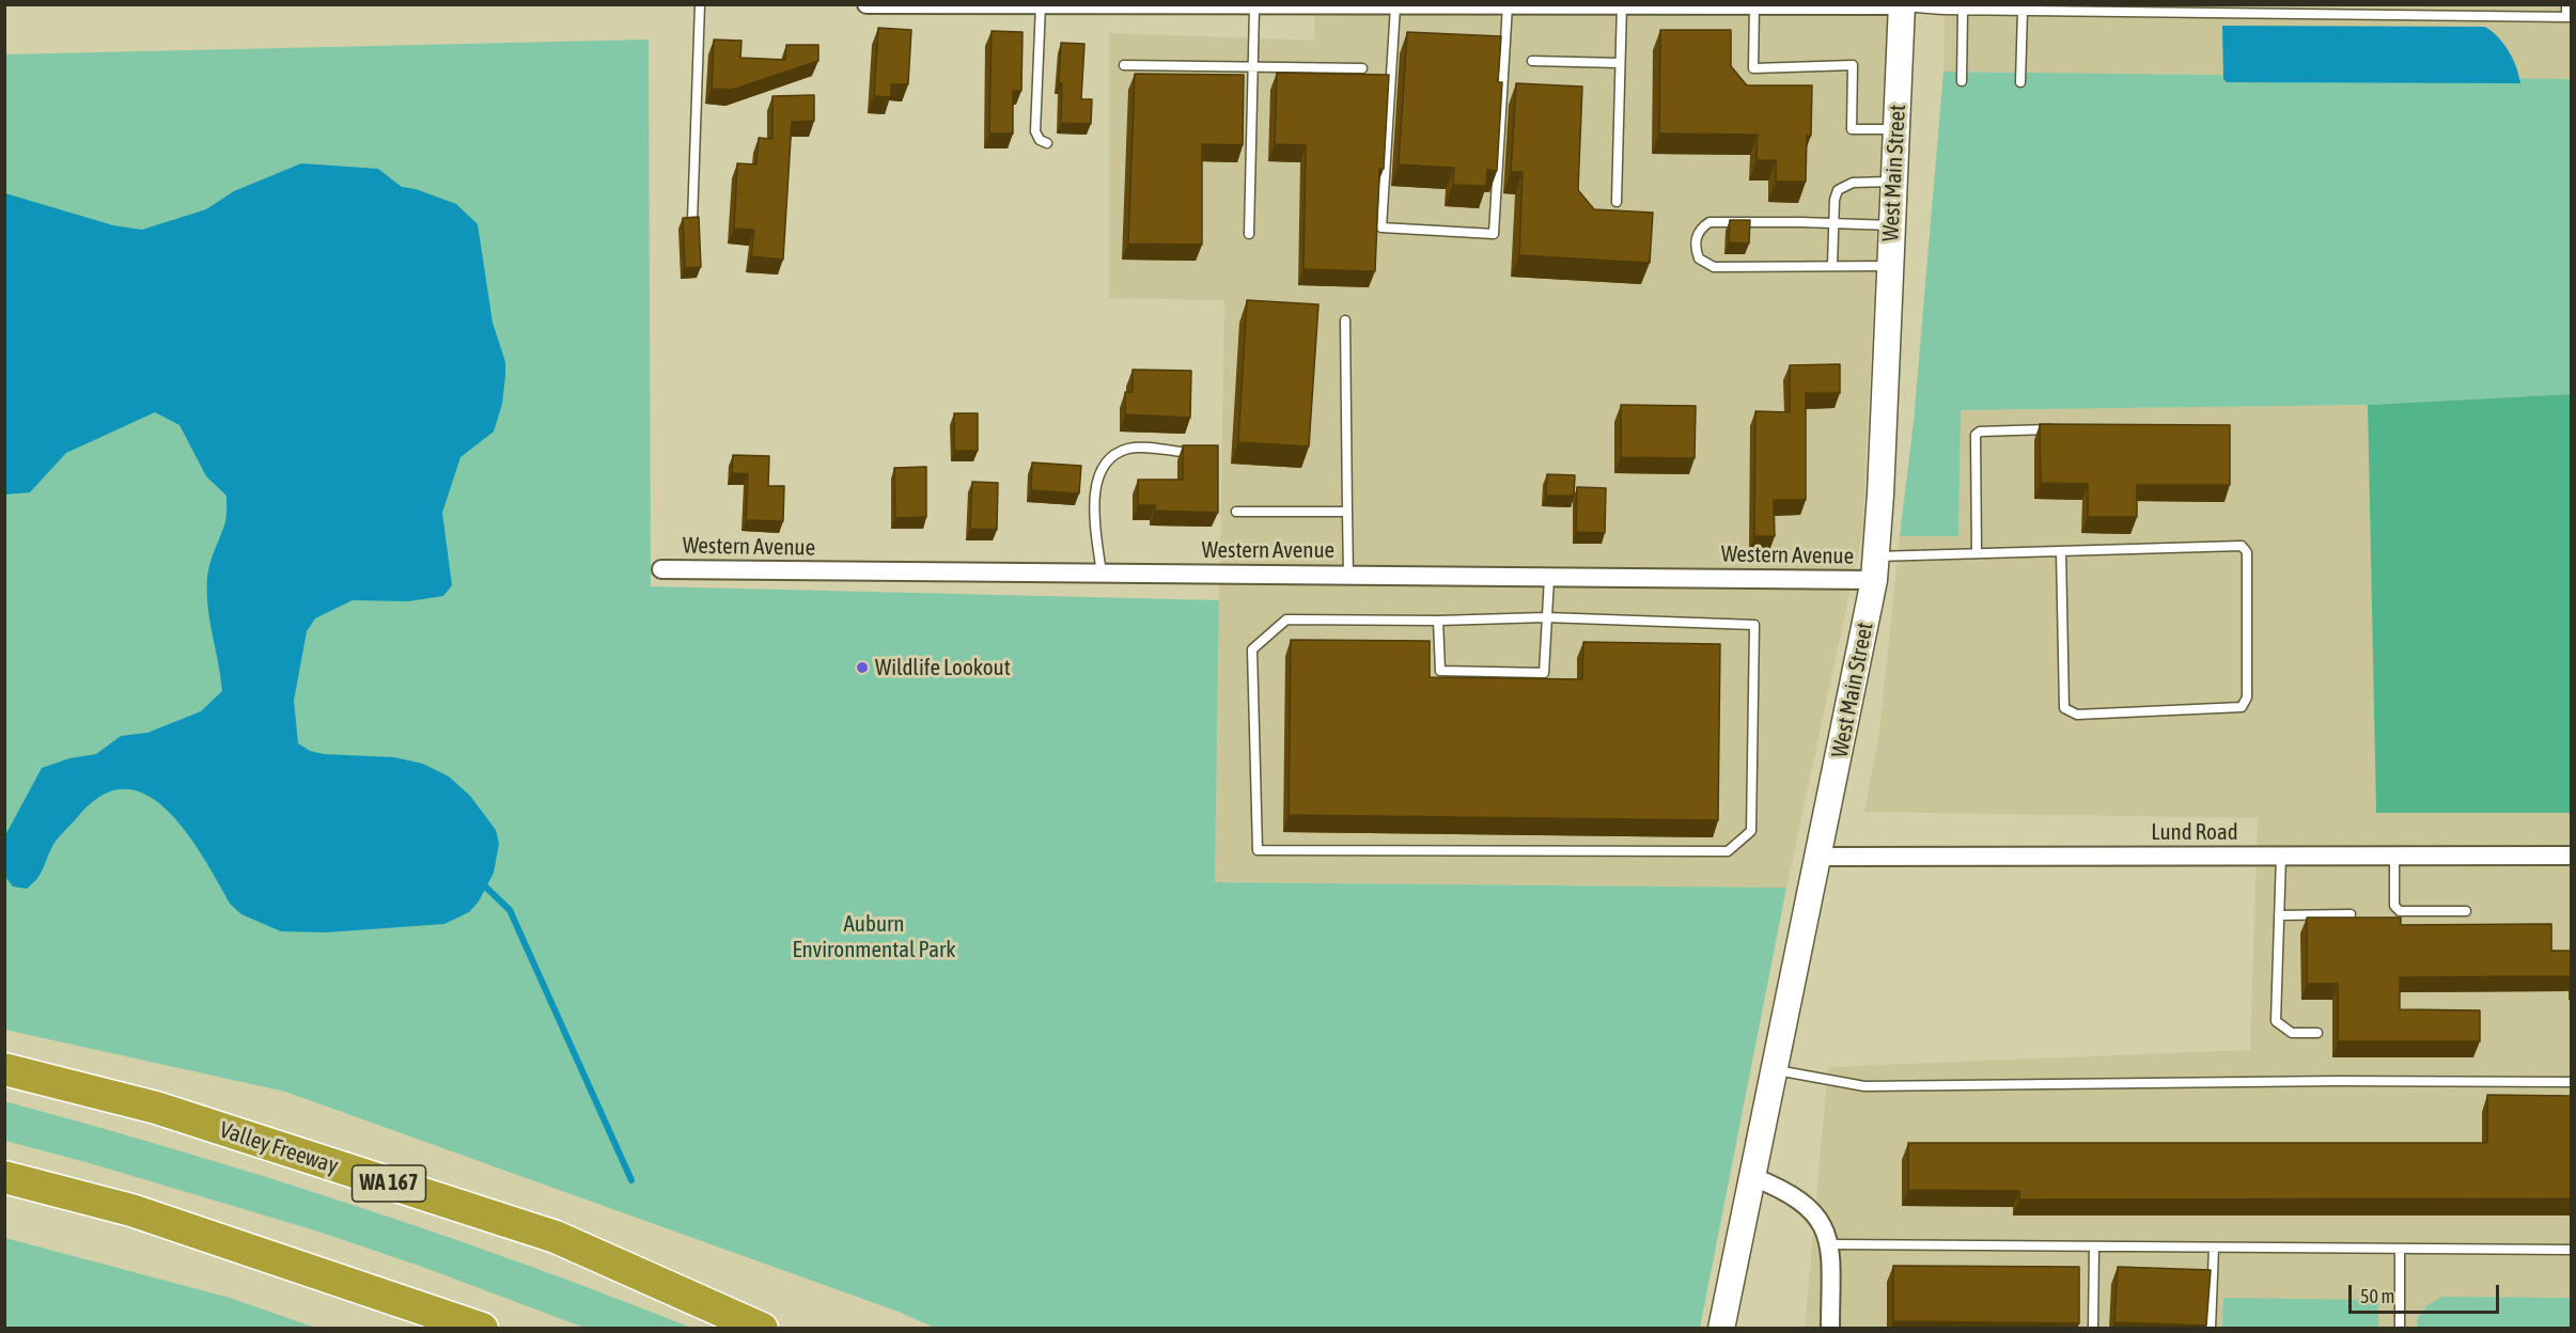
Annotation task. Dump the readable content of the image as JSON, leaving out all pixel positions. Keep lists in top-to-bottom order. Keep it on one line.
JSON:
{"streets":{"highway":["Valley Freeway","WA 167"],"main road":["West Main Street"],"street":["Western Avenue","Lund Road"]},"crossings":[["West Main Street","Western Avenue"],["West Main Street","Lund Road"]],"parks":["Auburn Environmental Park"],"places":["Wildlife Lookout"],"scale_bar":"50 m"}
